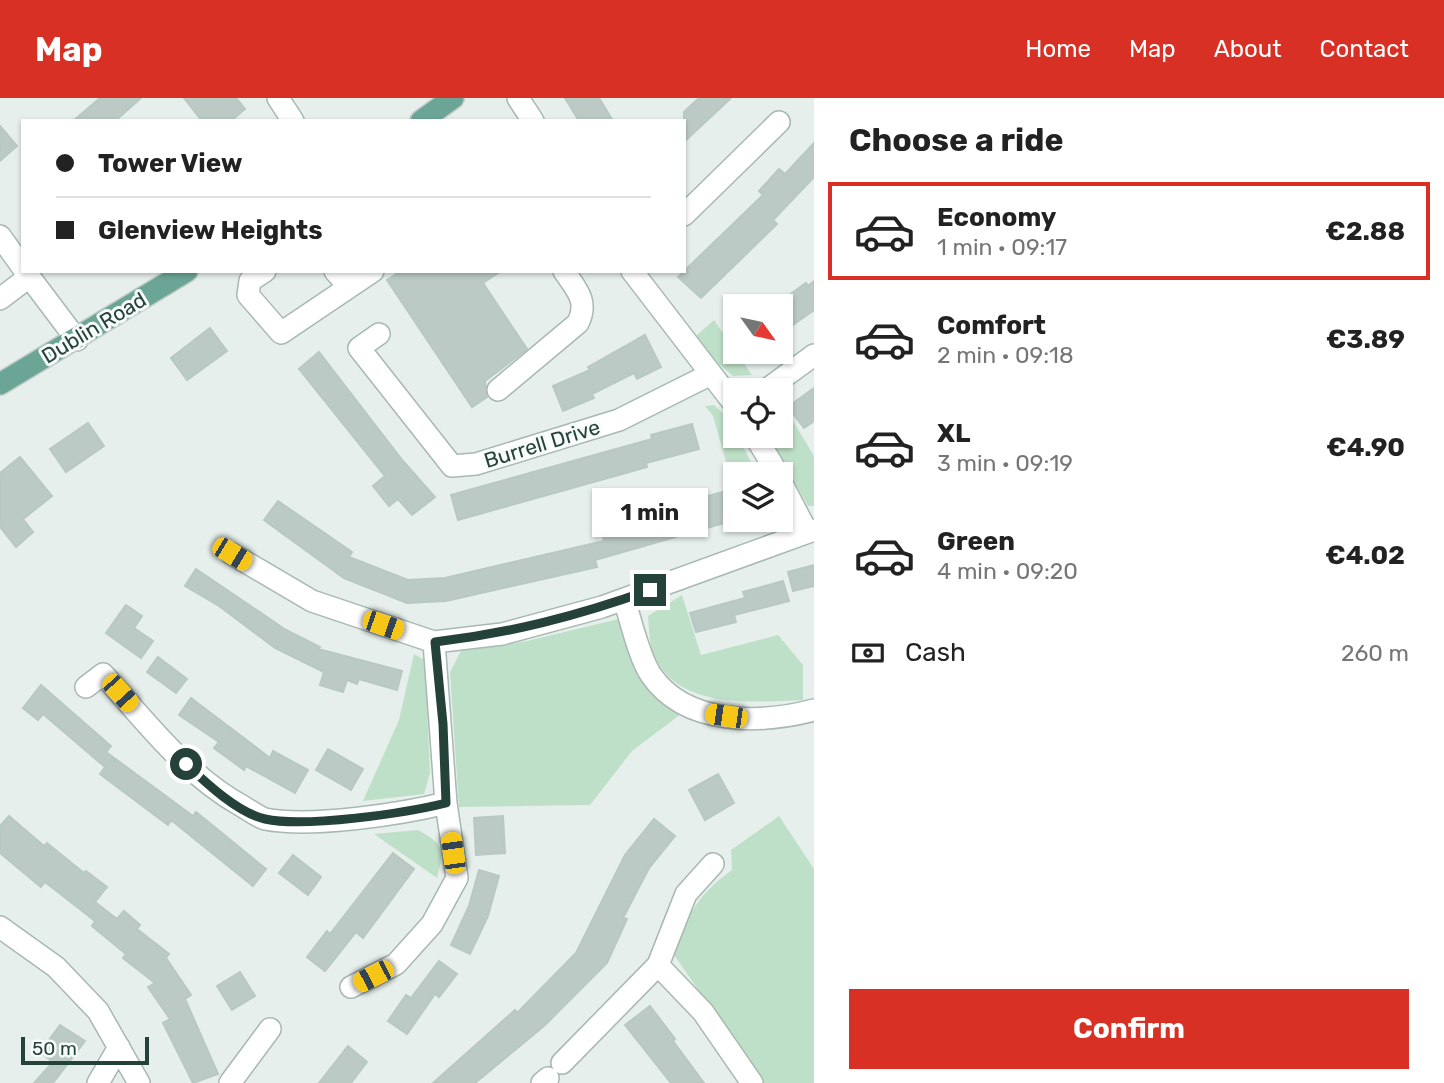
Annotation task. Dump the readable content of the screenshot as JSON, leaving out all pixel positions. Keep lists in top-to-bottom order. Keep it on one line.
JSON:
{"streets":{"main road":["Dublin Road"],"street":["Burrell Drive"]},"scale_bar":"50 m","north":"bottom right","page":{"header":"Map","nav":["Home","Map","About","Contact"],"heading":"Choose a ride","banner":["Tower View","Glenview Heights"],"list":[{"name":"Economy","note":"1 min · 09:17","value":"€2.88"},{"name":"Comfort","note":"2 min · 09:18","value":"€3.89"},{"name":"XL","note":"3 min · 09:19","value":"€4.90"},{"name":"Green","note":"4 min · 09:20","value":"€4.02"}],"bubble":"1 min","pay":["Cash","260 m"],"buttons":"Confirm","scale":"50 m"}}
